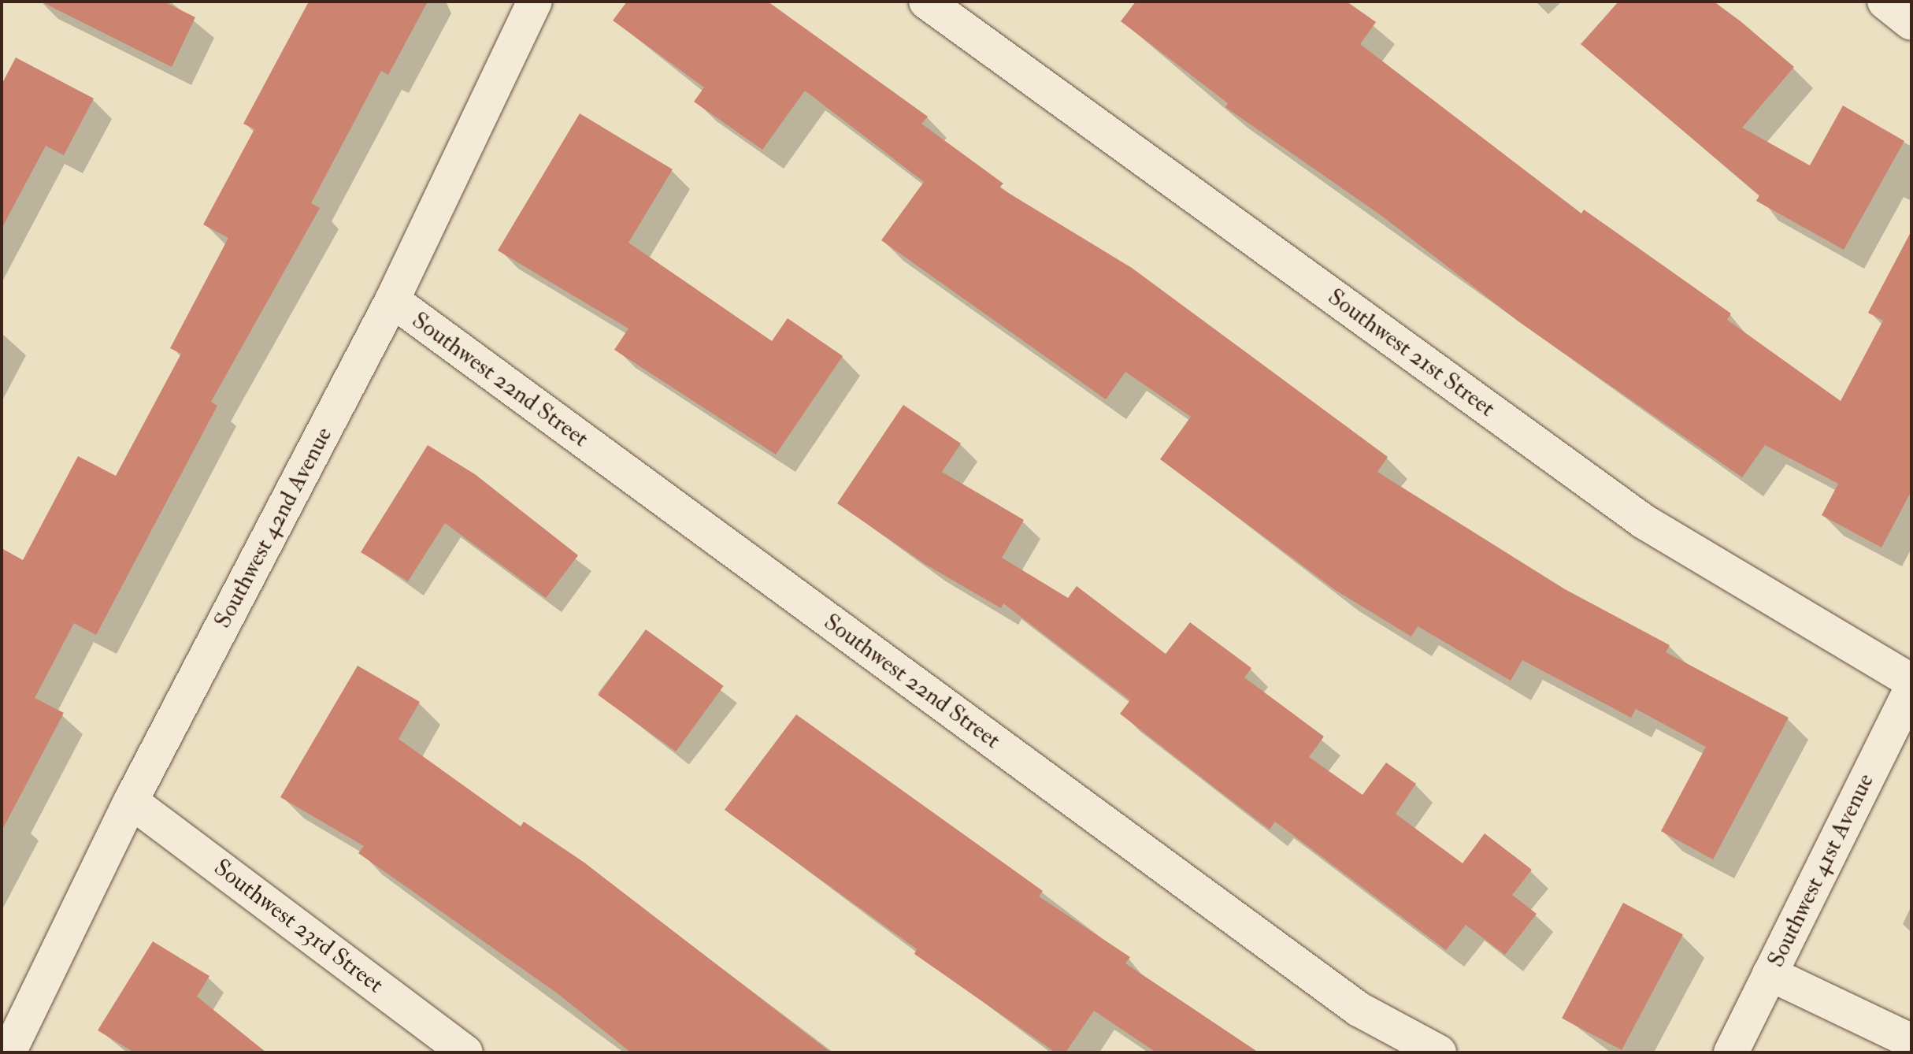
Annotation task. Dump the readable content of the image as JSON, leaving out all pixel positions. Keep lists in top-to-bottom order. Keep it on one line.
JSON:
{"streets":{"street":["Southwest 21st Street","Southwest 22nd Street","Southwest 42nd Avenue","Southwest 41st Avenue","Southwest 23rd Street"]},"crossings":[["Southwest 22nd Street","Southwest 42nd Avenue"],["Southwest 42nd Avenue","Southwest 23rd Street"]]}
